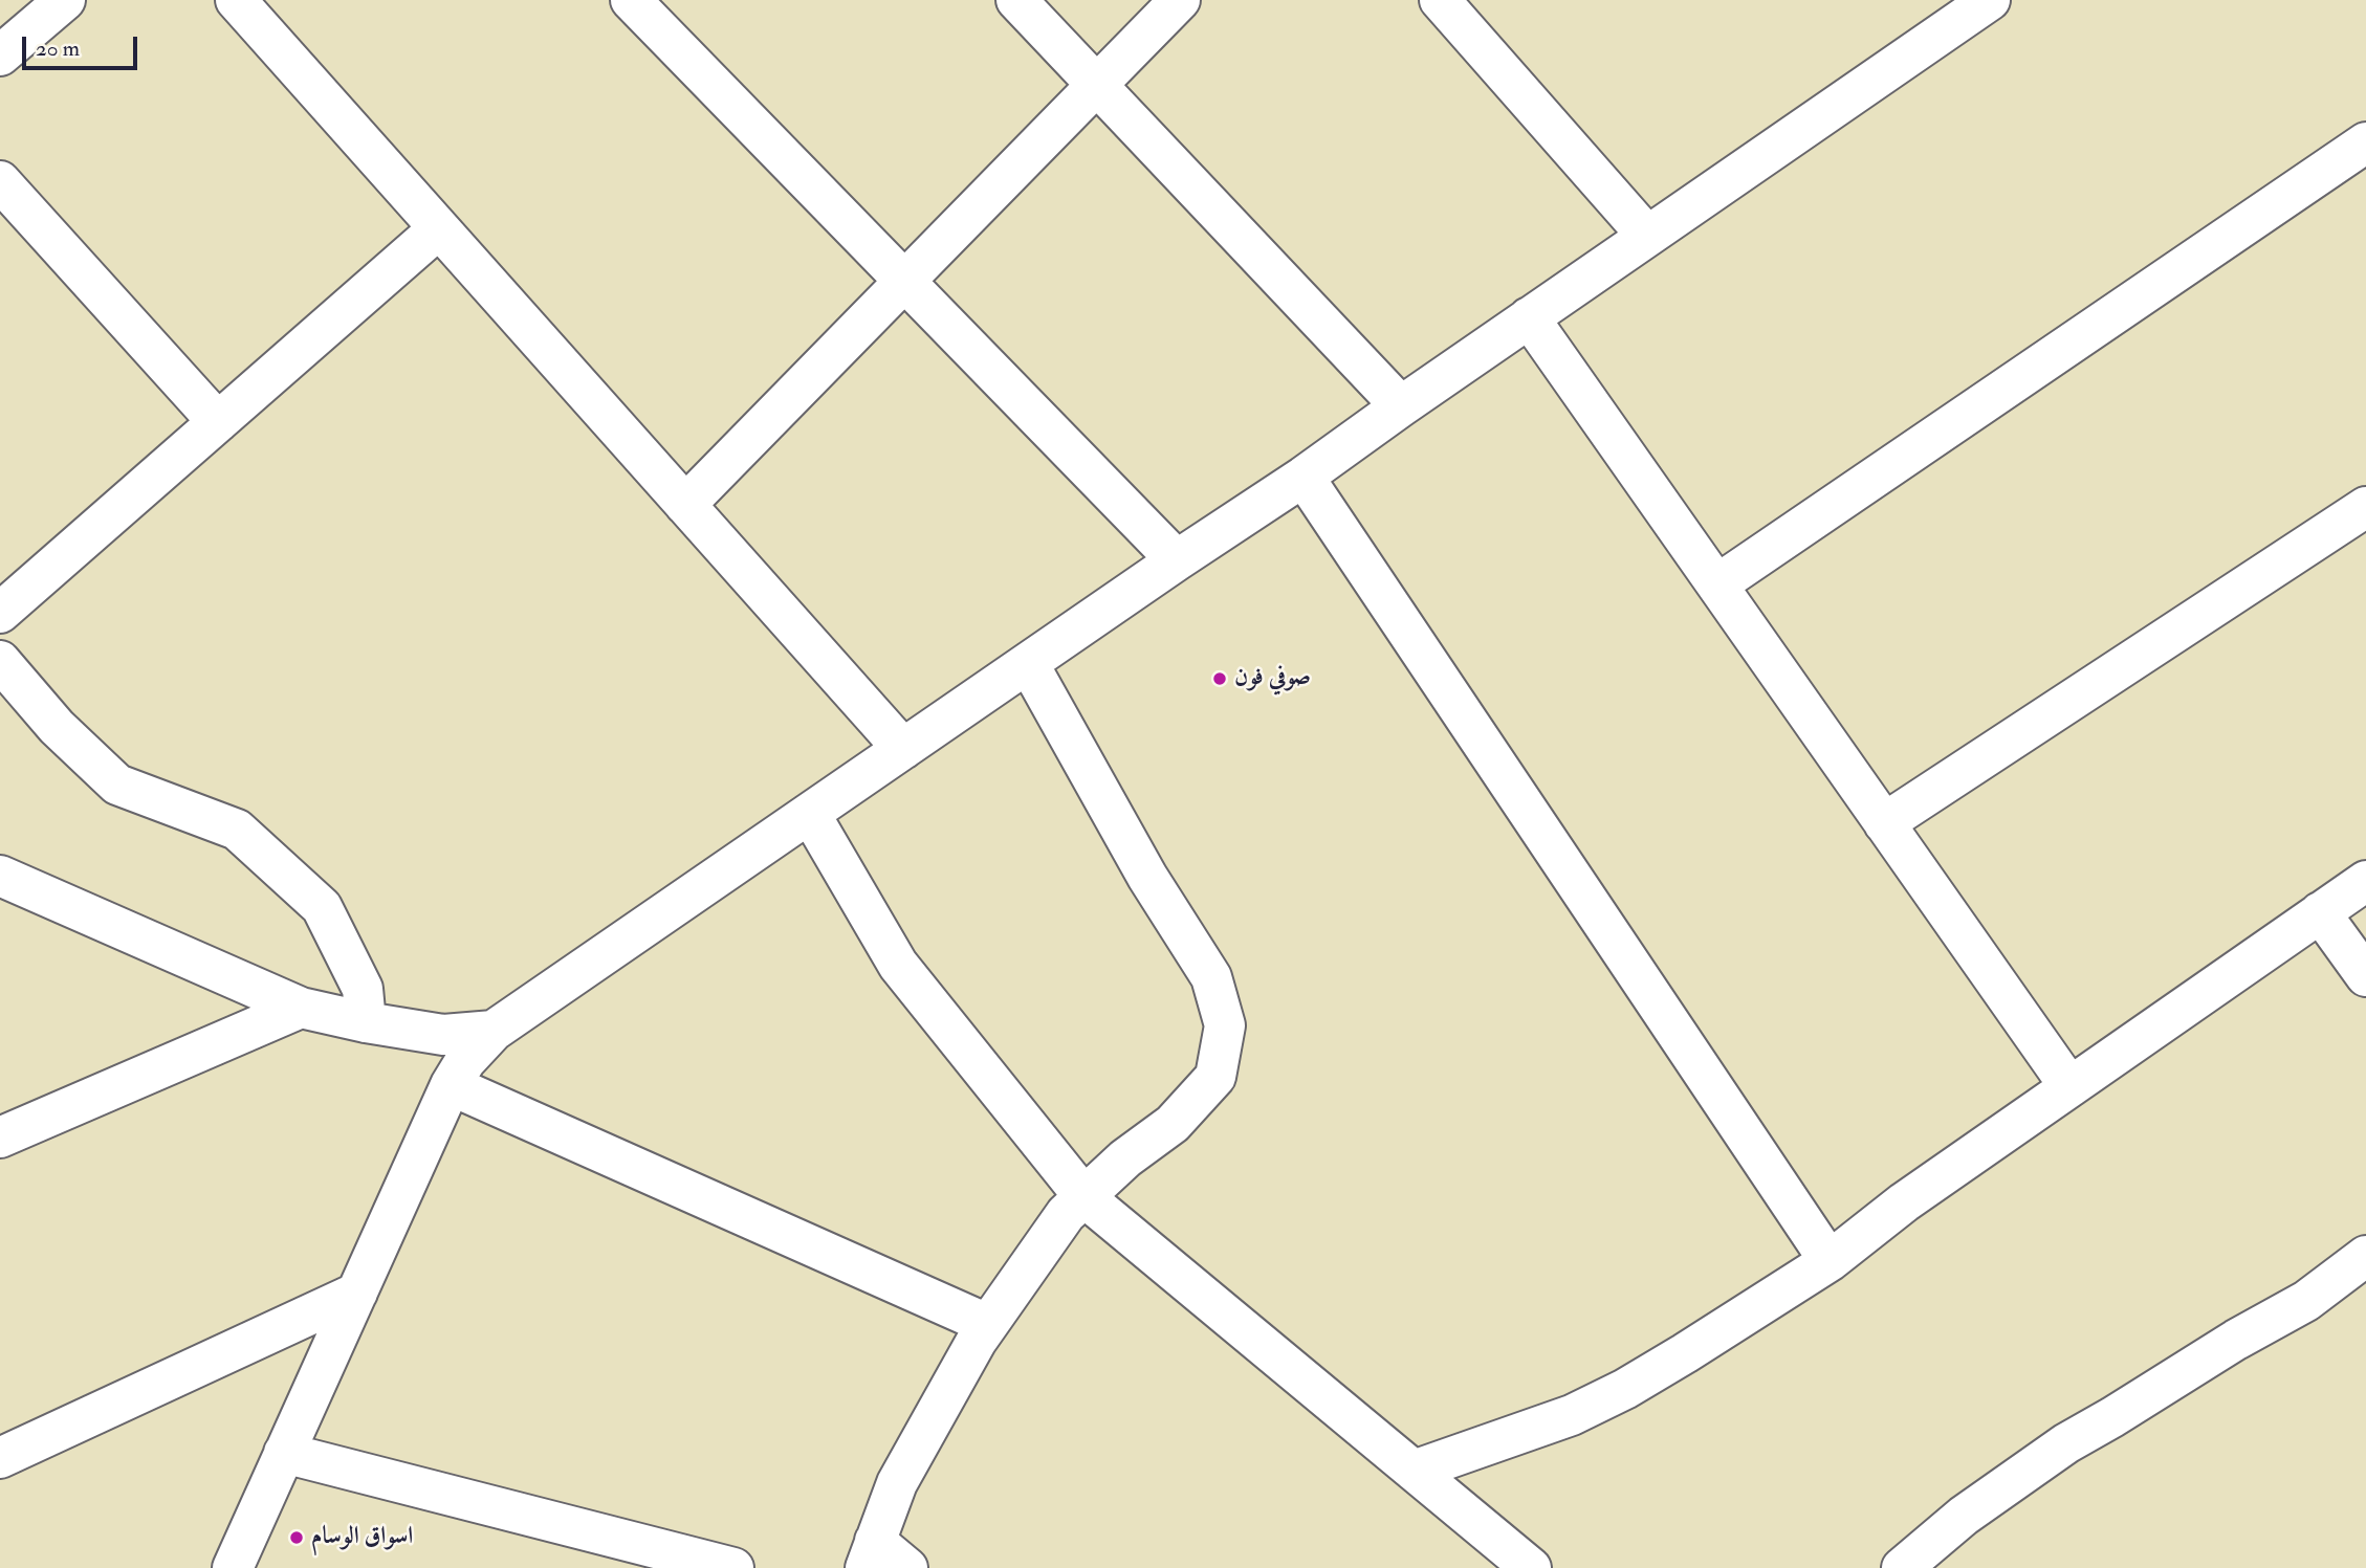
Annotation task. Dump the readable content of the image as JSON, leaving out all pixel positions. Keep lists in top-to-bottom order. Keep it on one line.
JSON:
{"places":["صوفي فون","اسواق الوسام"],"scale_bar":"20 m"}
